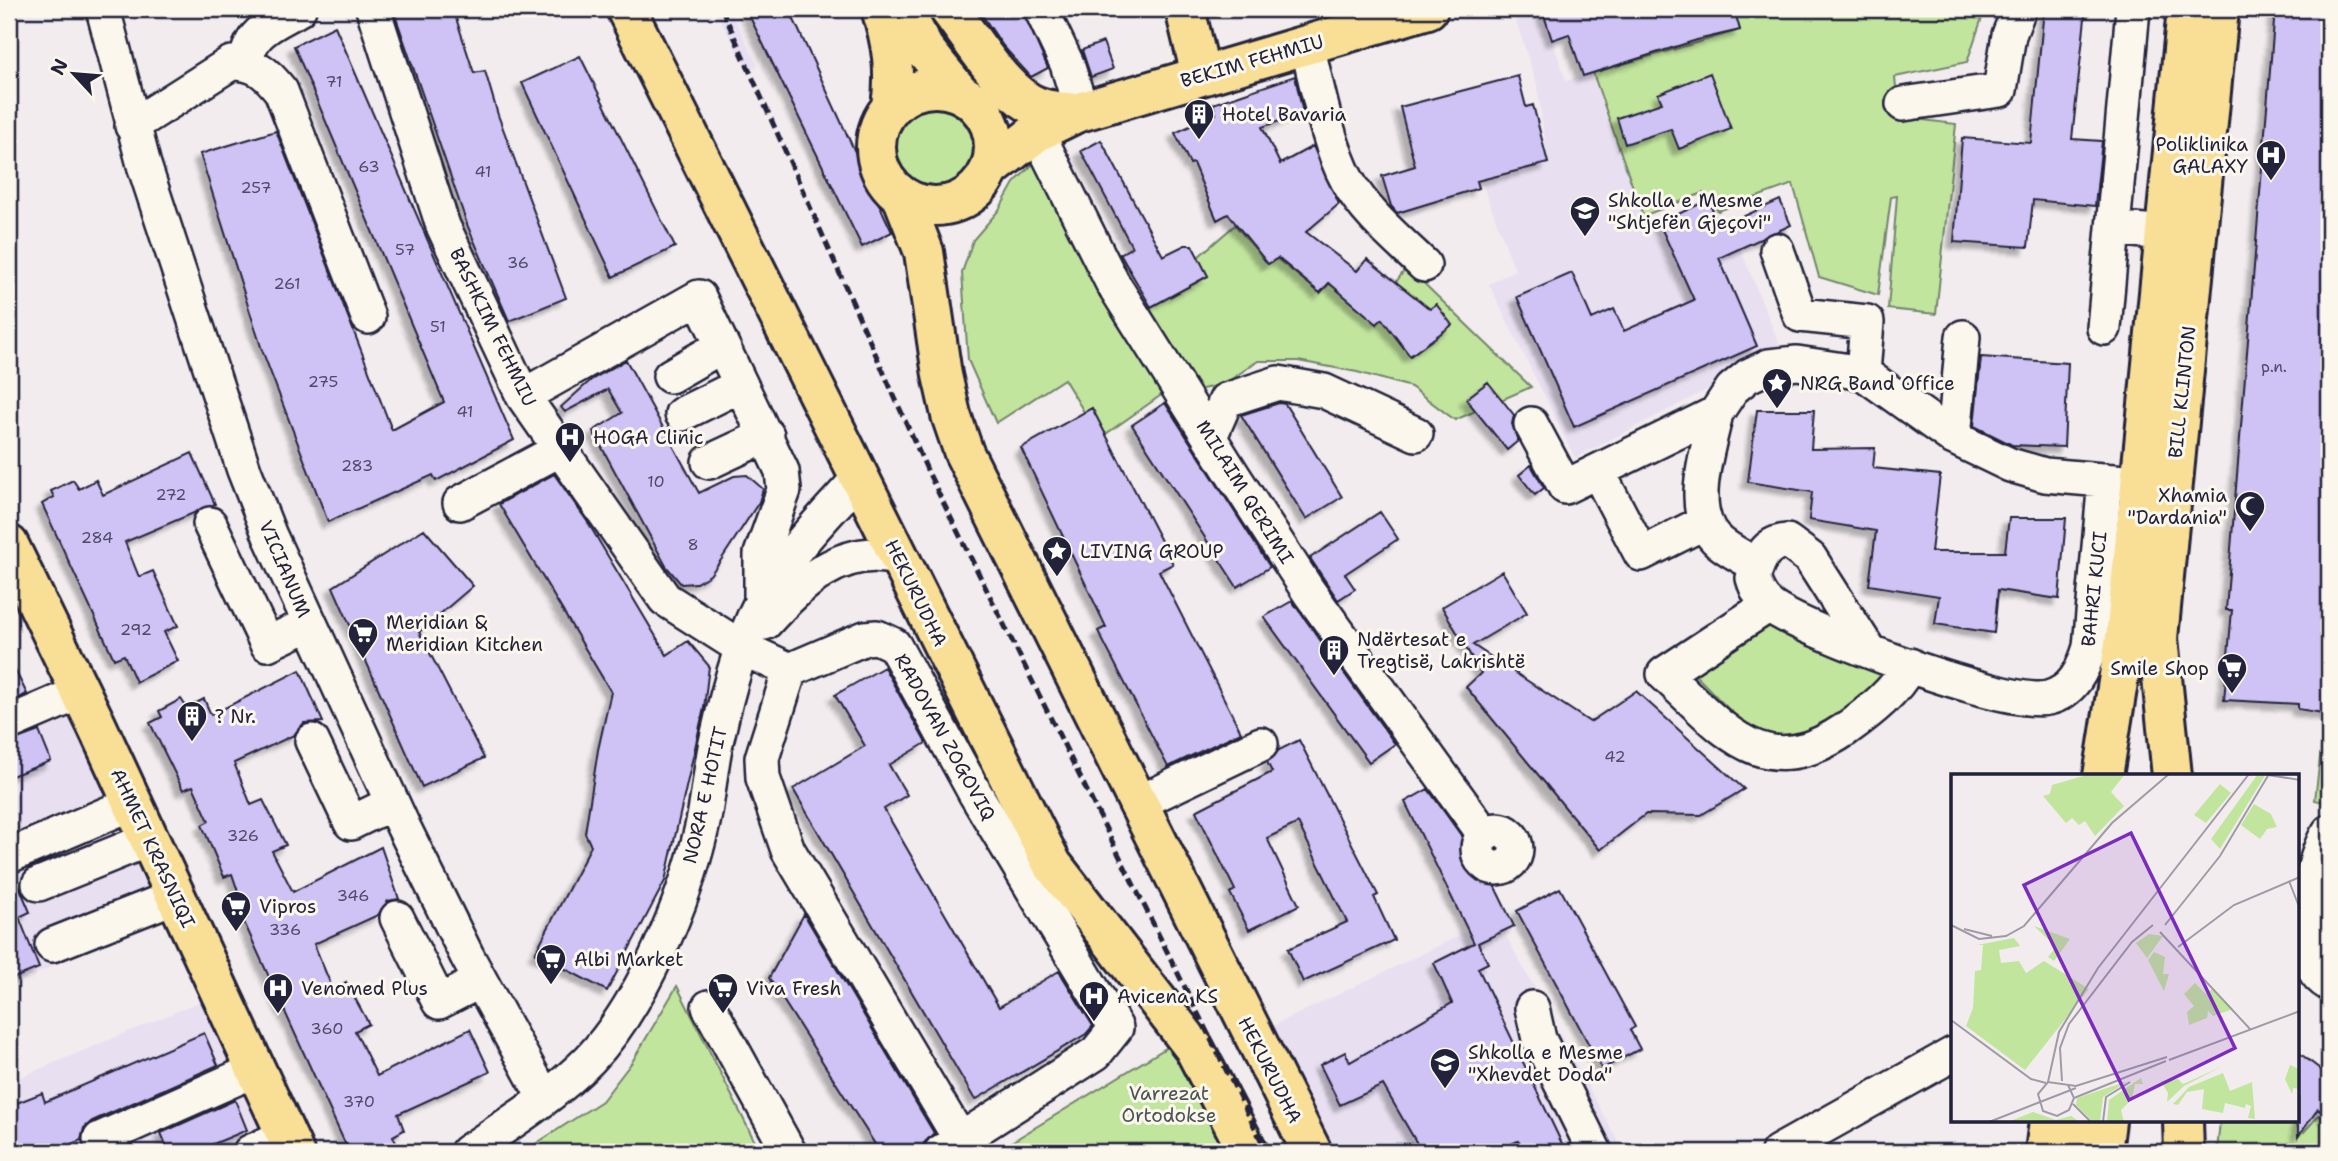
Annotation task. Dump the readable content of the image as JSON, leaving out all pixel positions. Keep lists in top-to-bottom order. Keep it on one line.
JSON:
{"streets":{"main road":["BEKIM FEHMIU","BILL KLINTON","HEKURUDHA","AHMET KRASNIQI"],"street":["BASHKIM FEHMIU","MILAIM QERIMI","VICIANUM","BAHRI KUCI","RADOVAN ZOGOVIQ","NORA E HOTIT"]},"crossings":[["BEKIM FEHMIU","MILAIM QERIMI"],["BEKIM FEHMIU","HEKURUDHA"],["BASHKIM FEHMIU","RADOVAN ZOGOVIQ"],["BASHKIM FEHMIU","NORA E HOTIT"],["BILL KLINTON","BAHRI KUCI"],["VICIANUM","NORA E HOTIT"],["HEKURUDHA","NORA E HOTIT"]],"parks":["Varrezat Ortodokse"],"places":{"building":["Hotel Bavaria","Ndërtesat e Tregtisë, Lakrishtë","? Nr."],"hospital":["Poliklinika GALAXY","HOGA Clinic","Venomed Plus","Avicena KS"],"school or university":["Shkolla e Mesme \"Shtjefën Gjeçovi\"","Shkolla e Mesme \"Xhevdet Doda\""],"place":["NRG Band Office","LIVING GROUP"],"mosque":["Xhamia \"Dardania\""],"supermarket":["Meridian & Meridian Kitchen","Smile Shop","Vipros","Albi Market","Viva Fresh"]},"house_numbers":["71","63","41","257","57","36","261","51","p.n.","275","41","283","10","272","284","8","292","42","326","346","336","360","370"],"north":"top left"}
